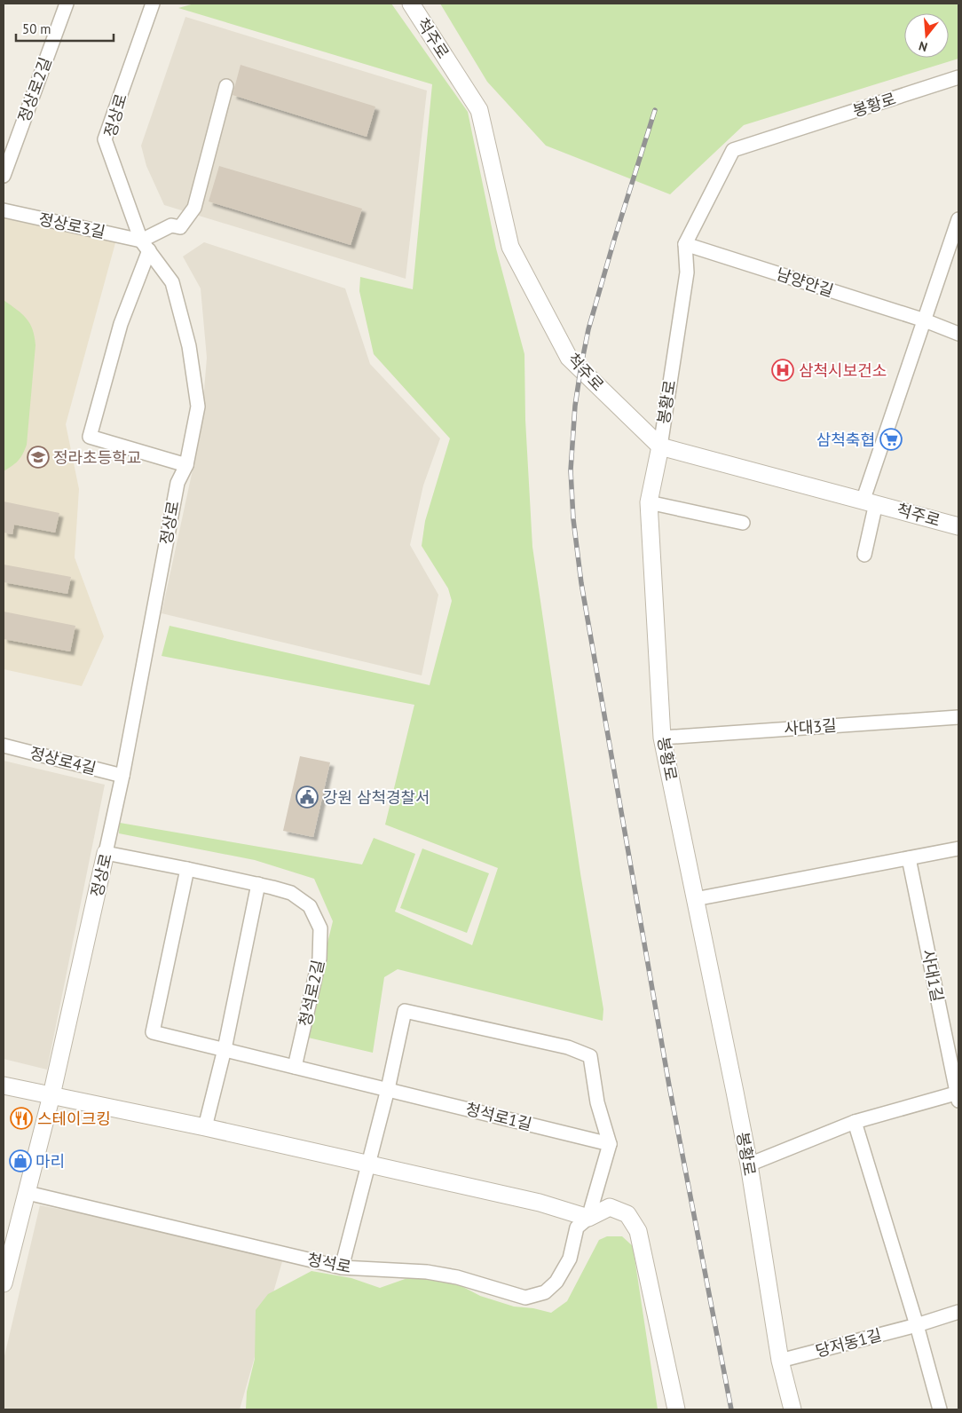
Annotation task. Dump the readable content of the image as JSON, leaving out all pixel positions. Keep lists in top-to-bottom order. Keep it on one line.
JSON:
{"streets":{"street":["척주로","정상로2길","봉황로","정상로","정상로3길","남양안길","사대3길","정상로4길","사대1길","청석로2길","청석로1길","청석로","당저동1길"]},"crossings":[["척주로","봉황로"],["봉황로","남양안길"],["봉황로","사대3길"],["봉황로","사대1길"],["봉황로","당저동1길"],["정상로","정상로3길"],["정상로","정상로4길"],["정상로","청석로2길"],["정상로","청석로"],["청석로2길","청석로1길"],["청석로1길","청석로"]],"places":{"hospital":["삼척시보건소"],"supermarket":["삼척축협"],"school or university":["정라초등학교"],"public building":["강원 삼척경찰서"],"restaurant":["스테이크킹"],"shop":["마리"]},"scale_bar":"50 m","north":"bottom"}
